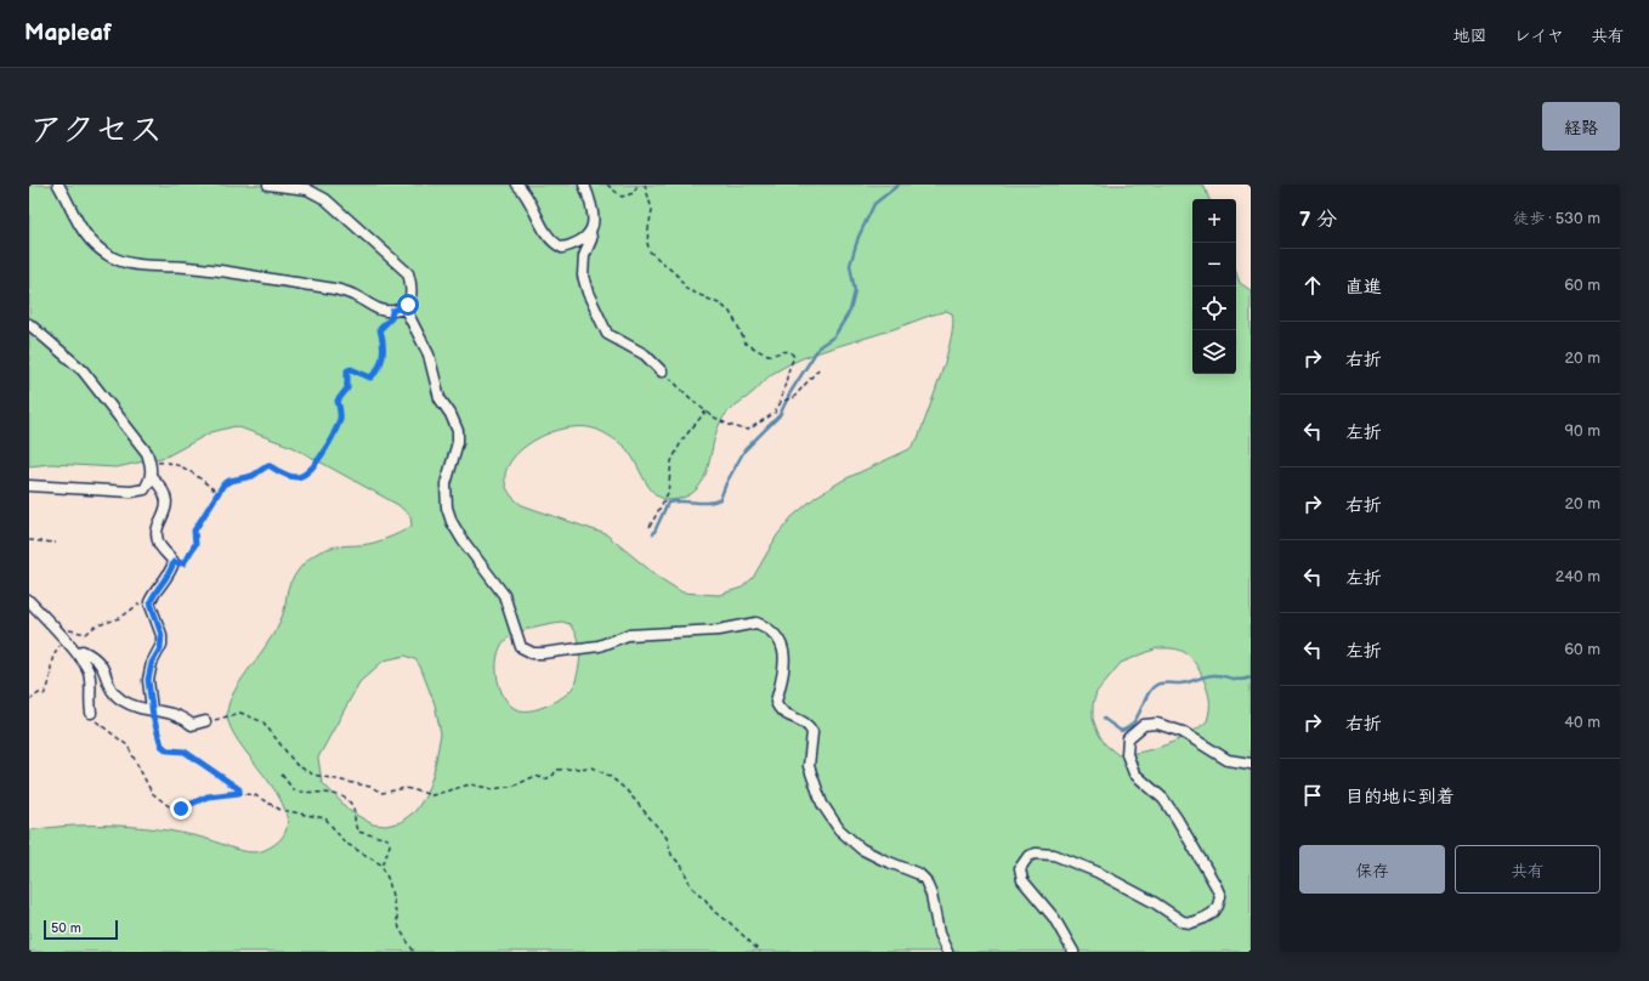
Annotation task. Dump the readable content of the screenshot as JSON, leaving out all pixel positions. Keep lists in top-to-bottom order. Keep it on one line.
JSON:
{"scale_bar":"50 m","page":{"header":"Mapleaf","nav":["地図","レイヤ","共有"],"title":"アクセス","buttons":["経路",["保存","共有"]],"heading":["7 分","徒歩 · 530 m"],"map_buttons":["+","−"],"list":[["直進","60 m"],["右折","20 m"],["左折","90 m"],["右折","20 m"],["左折","240 m"],["左折","60 m"],["右折","40 m"],"目的地に到着"],"scale":"50 m"}}
